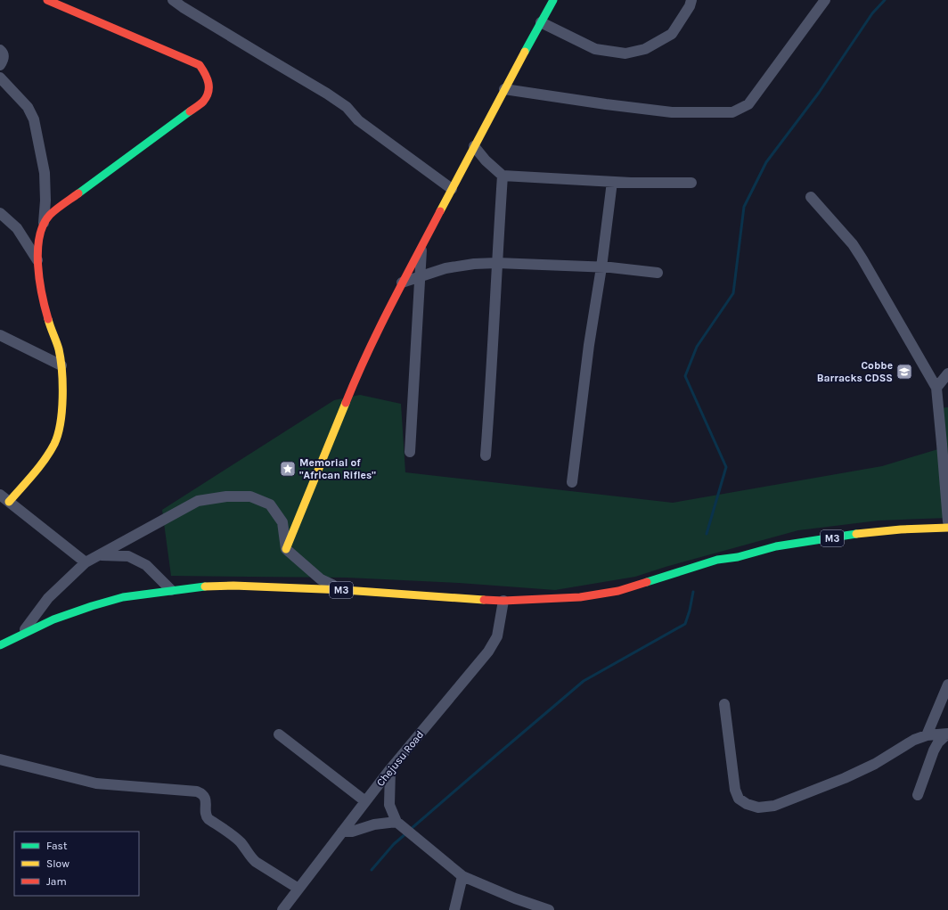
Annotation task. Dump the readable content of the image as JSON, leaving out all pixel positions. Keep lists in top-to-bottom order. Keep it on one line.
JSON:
{"streets":{"main road":["M3"],"street":["Chejusu Road"]},"crossings":[["M3","Chejusu Road"]],"places":{"school or university":["Cobbe Barracks CDSS"],"place":["Memorial of \"African Rifles\""]},"legend":["Fast","Slow","Jam"]}
